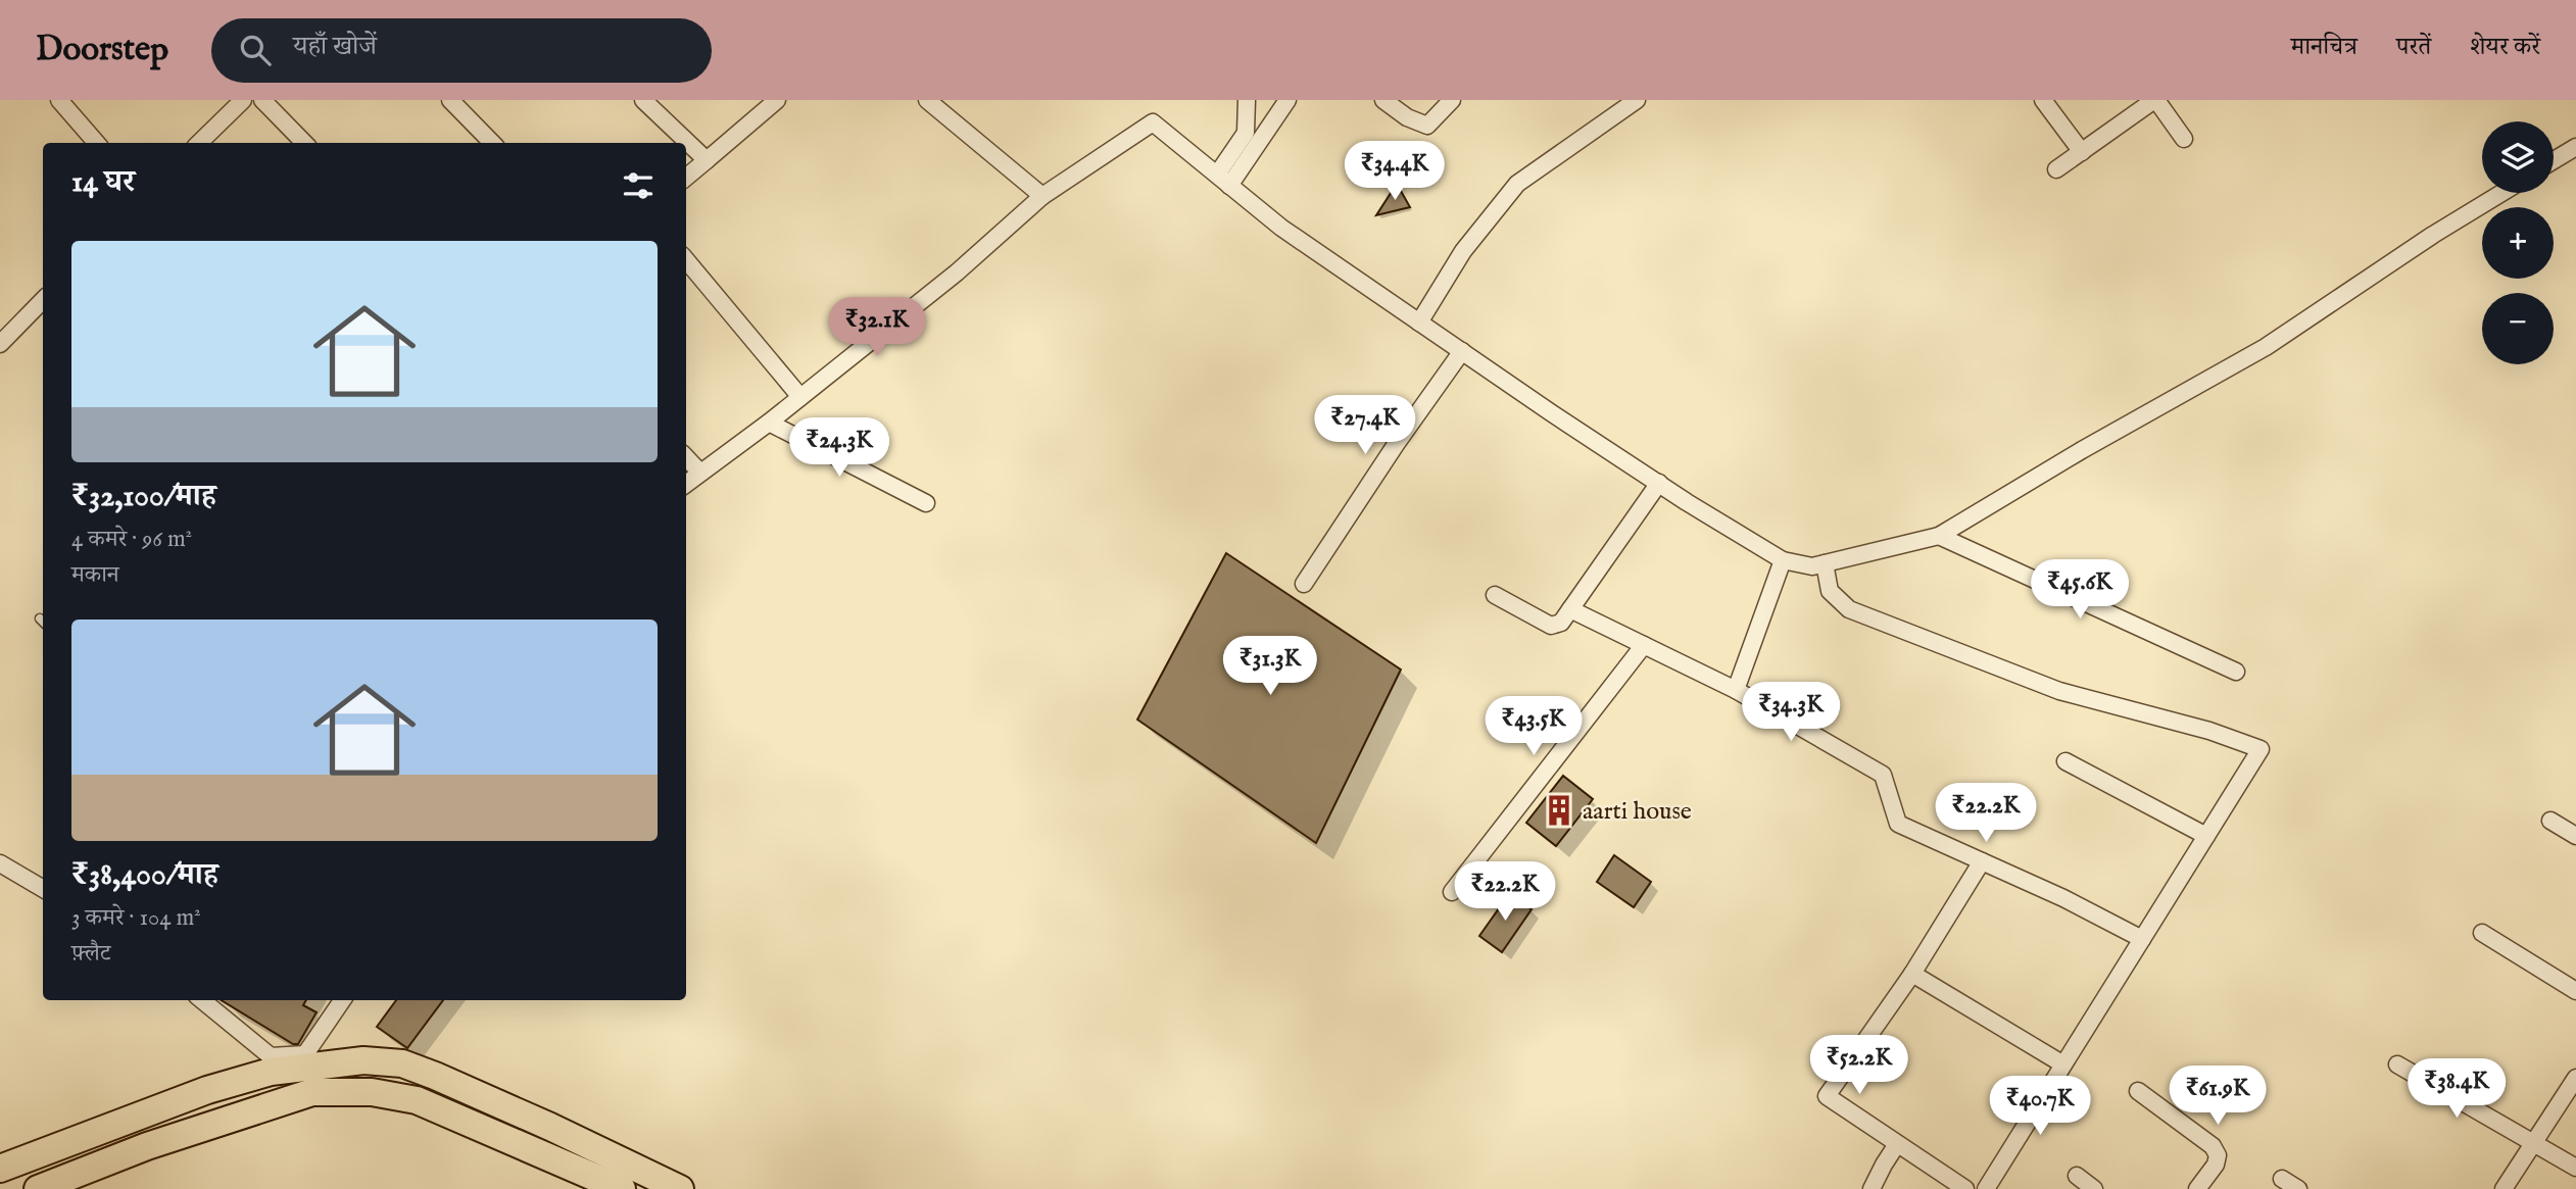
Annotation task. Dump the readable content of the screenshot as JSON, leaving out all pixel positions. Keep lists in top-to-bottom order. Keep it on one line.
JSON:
{"places":{"building":["aarti house"]},"page":{"header":"Doorstep","search":"यहाँ खोजें","nav":["मानचित्र","परतें","शेयर करें"],"map_buttons":["+","−"],"price":["₹34.4K","₹32.1K","₹27.4K","₹24.3K","₹45.6K","₹31.3K","₹34.3K","₹43.5K","₹22.2K","₹22.2K","₹52.2K","₹38.4K","₹61.9K","₹40.7K"],"heading":"14 घर","list":[{"name":"₹32,100/माह","note":"4 कमरे · 96 m² · मकान"},{"name":"₹38,400/माह","note":"3 कमरे · 104 m² · फ़्लैट"}]}}
